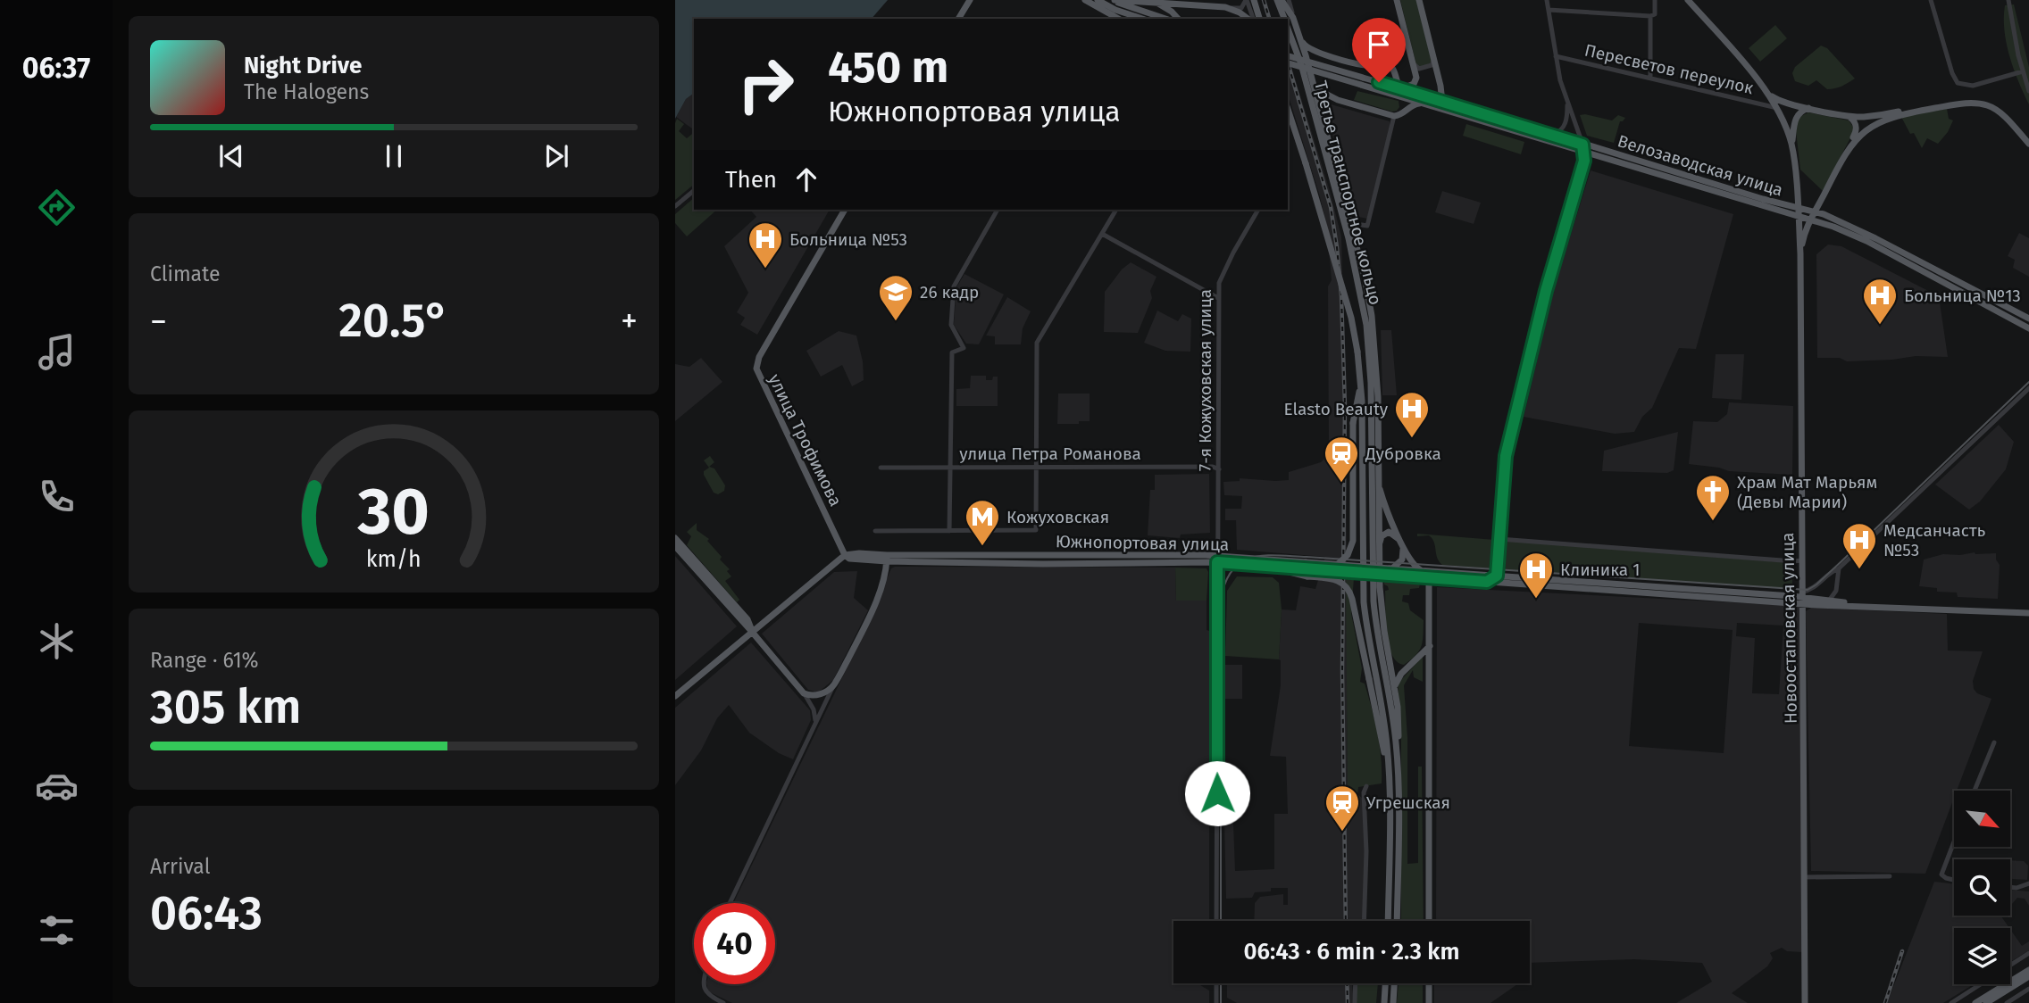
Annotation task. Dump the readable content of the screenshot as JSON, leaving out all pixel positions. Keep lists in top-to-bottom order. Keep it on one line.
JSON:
{"streets":{"main road":["Велозаводская улица","Третье транспортное кольцо","улица Трофимова","Южнопортовая улица","Новоостаповская улица"],"street":["Пересветов переулок","7-я Кожуховская улица","улица Петра Романова"]},"crossings":[["Велозаводская улица","Новоостаповская улица"],["7-я Кожуховская улица","улица Петра Романова"],["7-я Кожуховская улица","Южнопортовая улица"],["улица Трофимова","Южнопортовая улица"]],"places":{"hospital":["Больница №53","Больница №13","Elasto Beauty","Медсанчасть №53","Клиника 1"],"school or university":["26 кадр"],"station":["Дубровка","Угрешская"],"church":["Храм Мат Марьям (Девы Марии)"],"metro station":["Кожуховская"]},"north":"bottom right","page":{"tabs":"06:37","turn":["450 m","Южнопортовая улица"],"song":["Night Drive","The Halogens"],"then":"Then","tile":["Climate",["Range · 61%","305 km"],["Arrival","06:43"]],"heat":["−","20.5°","+"],"limit":"40","trip":"06:43 · 6 min · 2.3 km","gauge":["30","km/h"]}}
